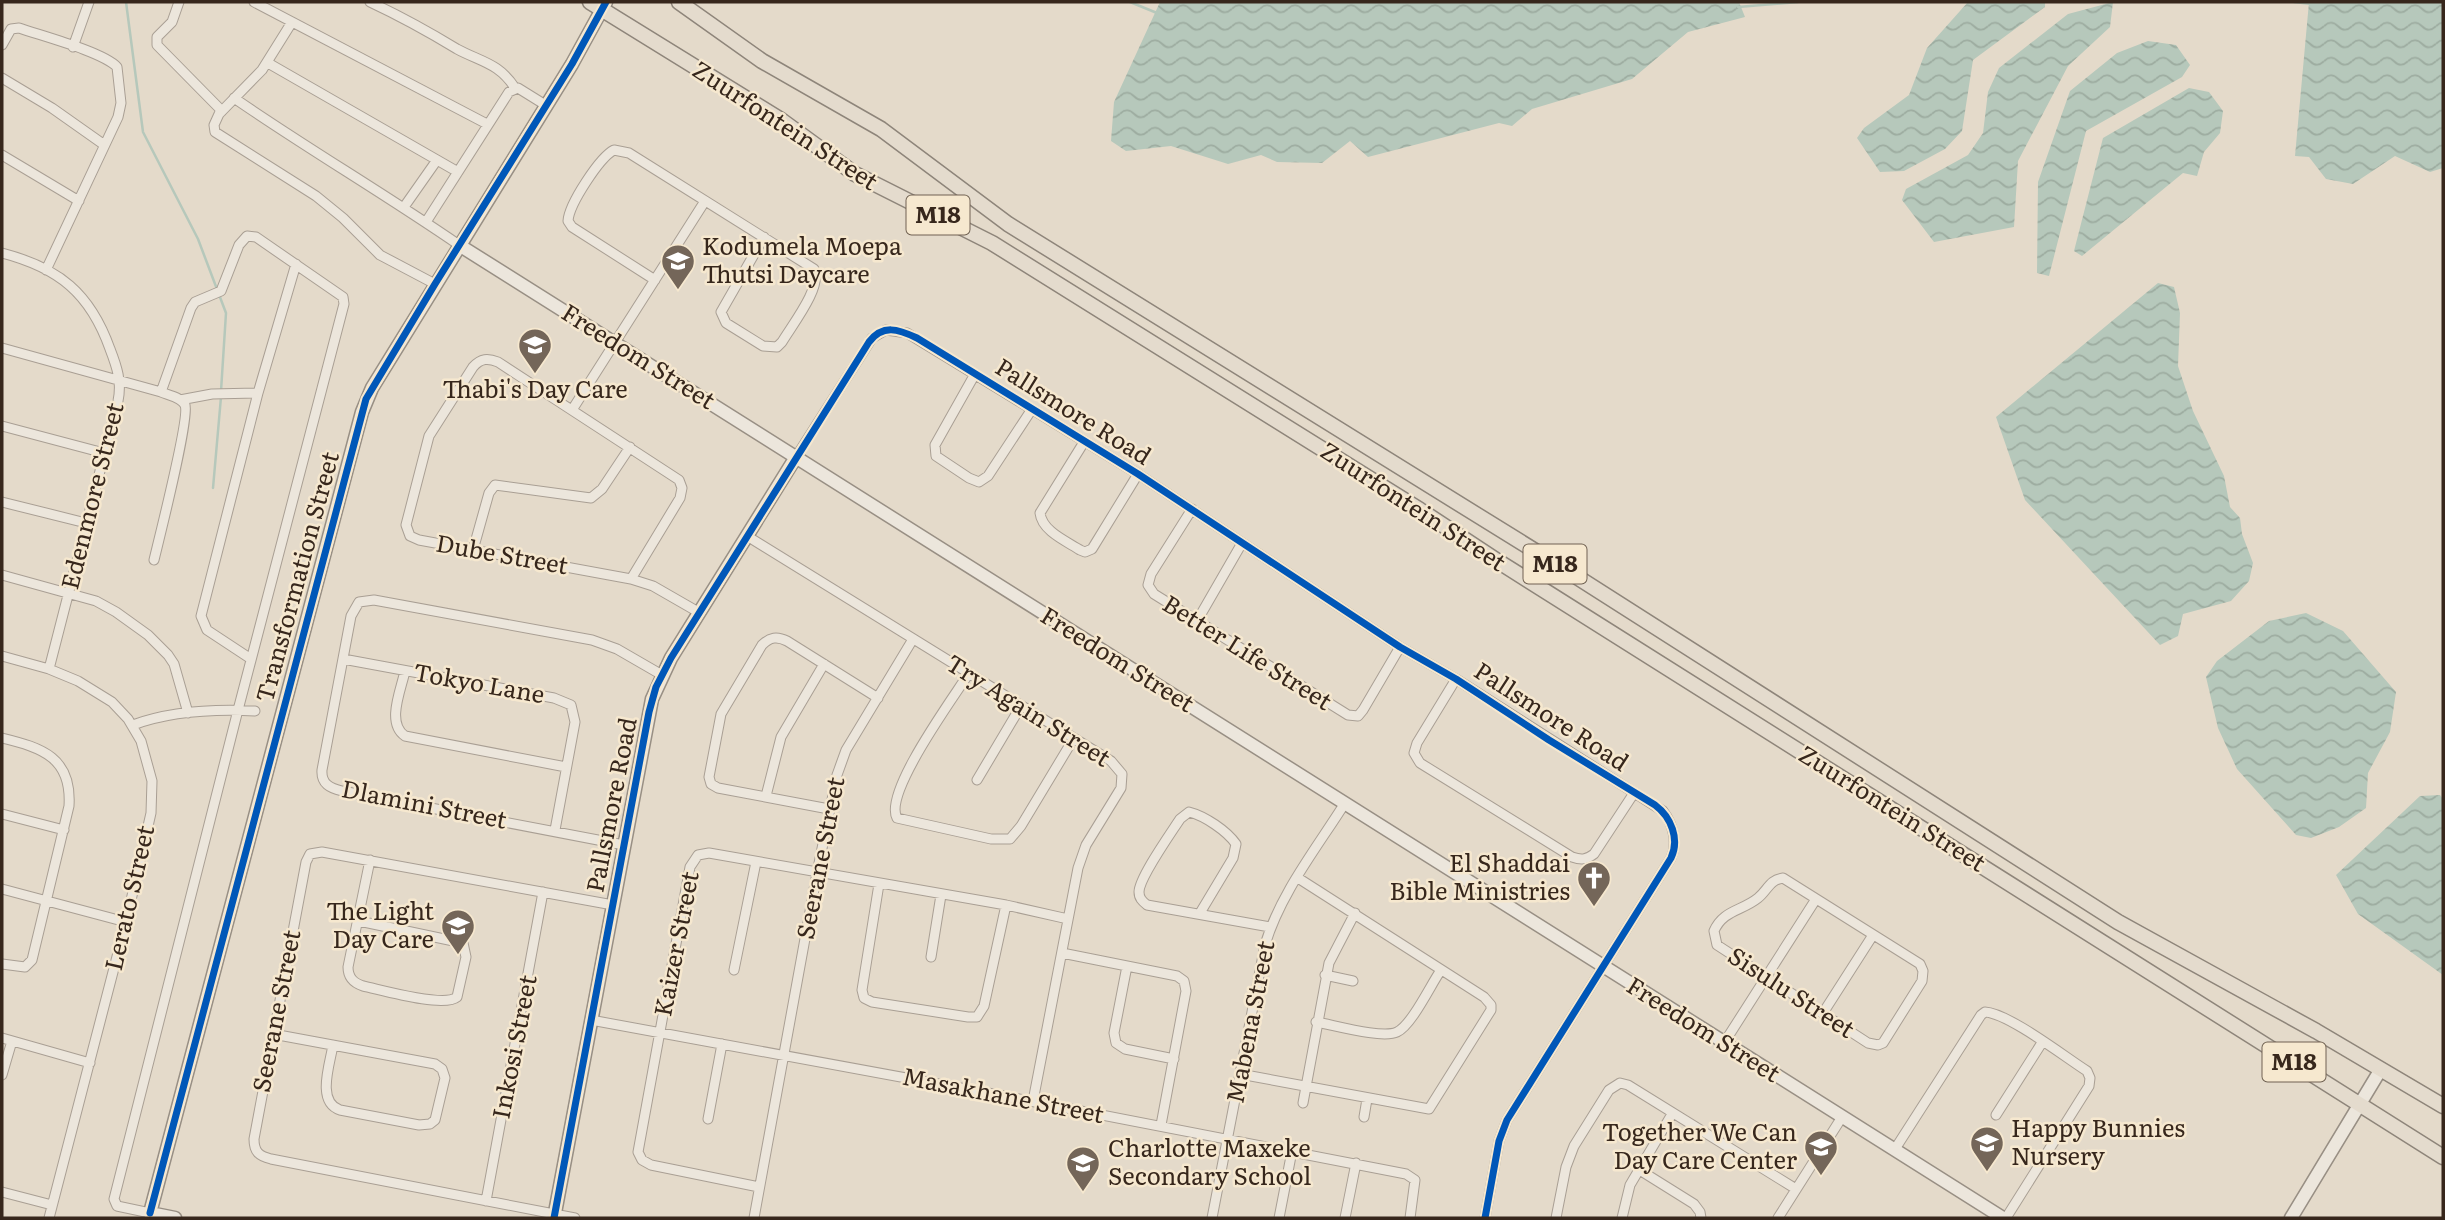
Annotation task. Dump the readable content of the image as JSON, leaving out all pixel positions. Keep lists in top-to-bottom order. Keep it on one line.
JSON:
{"streets":{"main road":["Zuurfontein Street","M18"],"street":["Freedom Street","Pallsmore Road","Edenmore Street","Dube Street","Transformation Street","Better Life Street","Tokyo Lane","Try Again Street","Dlamini Street","Seerane Street","Lerato Street","Kaizer Street","Sisulu Street","Mabena Street","Inkosi Street","Masakhane Street"]},"crossings":[["Zuurfontein Street","Transformation Street"],["Freedom Street","Pallsmore Road"],["Freedom Street","Transformation Street"],["Freedom Street","Mabena Street"],["Pallsmore Road","Dube Street"],["Pallsmore Road","Better Life Street"],["Pallsmore Road","Try Again Street"],["Pallsmore Road","Dlamini Street"],["Pallsmore Road","Seerane Street"],["Pallsmore Road","Masakhane Street"],["Edenmore Street","Lerato Street"],["Tokyo Lane","Dlamini Street"],["Try Again Street","Seerane Street"],["Try Again Street","Kaizer Street"],["Try Again Street","Masakhane Street"],["Seerane Street","Kaizer Street"],["Seerane Street","Inkosi Street"],["Seerane Street","Masakhane Street"],["Kaizer Street","Masakhane Street"],["Mabena Street","Masakhane Street"]],"places":{"school or university":["Kodumela Moepa Thutsi Daycare","Thabi's Day Care","The Light Day Care","Happy Bunnies Nursery","Together We Can Day Care Center","Charlotte Maxeke Secondary School"],"church":["El Shaddai Bible Ministries"]}}
